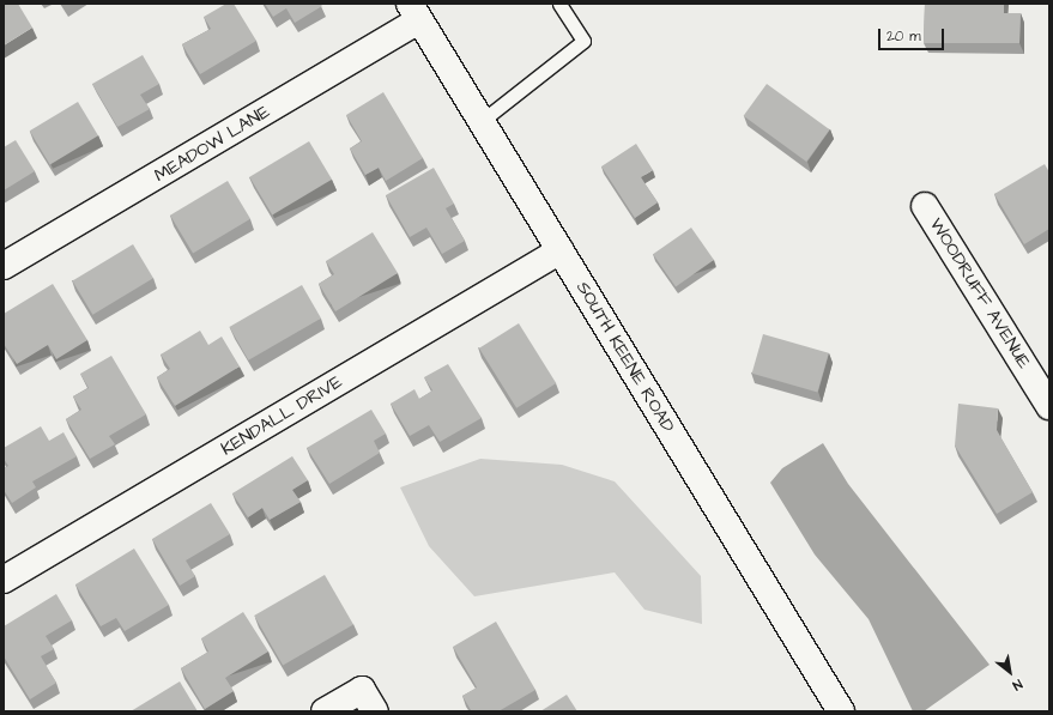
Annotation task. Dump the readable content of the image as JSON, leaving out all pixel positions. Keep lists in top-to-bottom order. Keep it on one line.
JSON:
{"streets":{"street":["MEADOW LANE","WOODRUFF AVENUE","SOUTH KEENE ROAD","KENDALL DRIVE"]},"crossings":[["MEADOW LANE","SOUTH KEENE ROAD"],["SOUTH KEENE ROAD","KENDALL DRIVE"]],"scale_bar":"20 m","north":"bottom right"}
